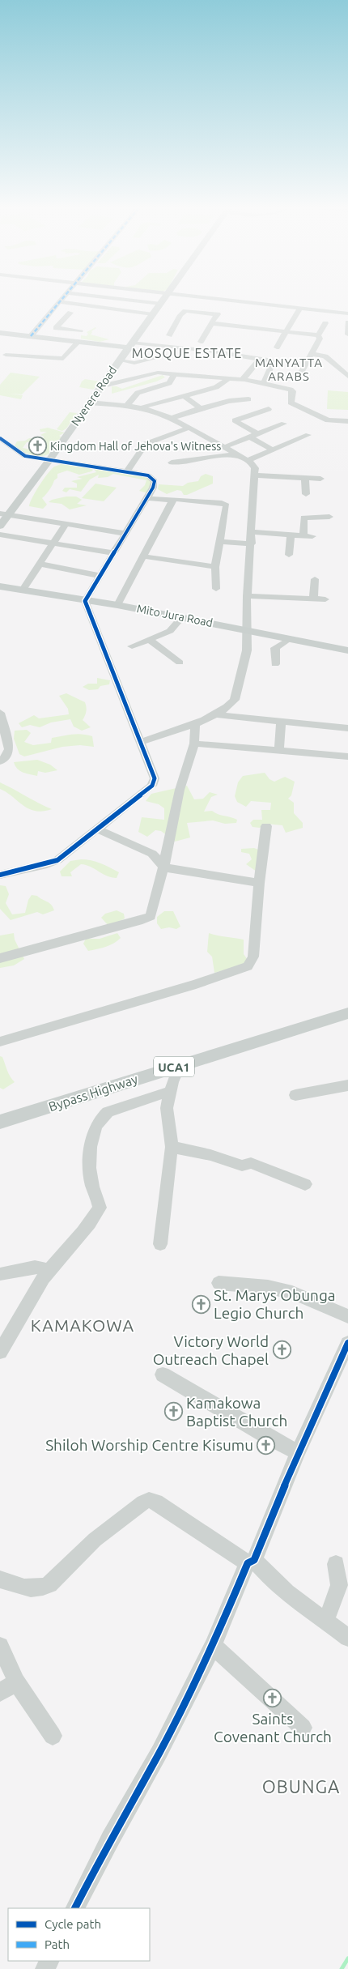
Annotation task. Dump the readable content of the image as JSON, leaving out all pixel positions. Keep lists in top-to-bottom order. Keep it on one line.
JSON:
{"streets":{"main road":["Nyerere Road","Mito Jura Road","UCA1","Bypass Highway"]},"districts":["MOSQUE ESTATE","MANYATTA ARABS","KAMAKOWA","OBUNGA"],"places":{"church":["Kingdom Hall of Jehova's Witness","St. Marys Obunga Legio Church","Victory World Outreach Chapel","Kamakowa Baptist Church","Shiloh Worship Centre Kisumu","Saints Covenant Church"]},"legend":["Cycle path","Path"]}
